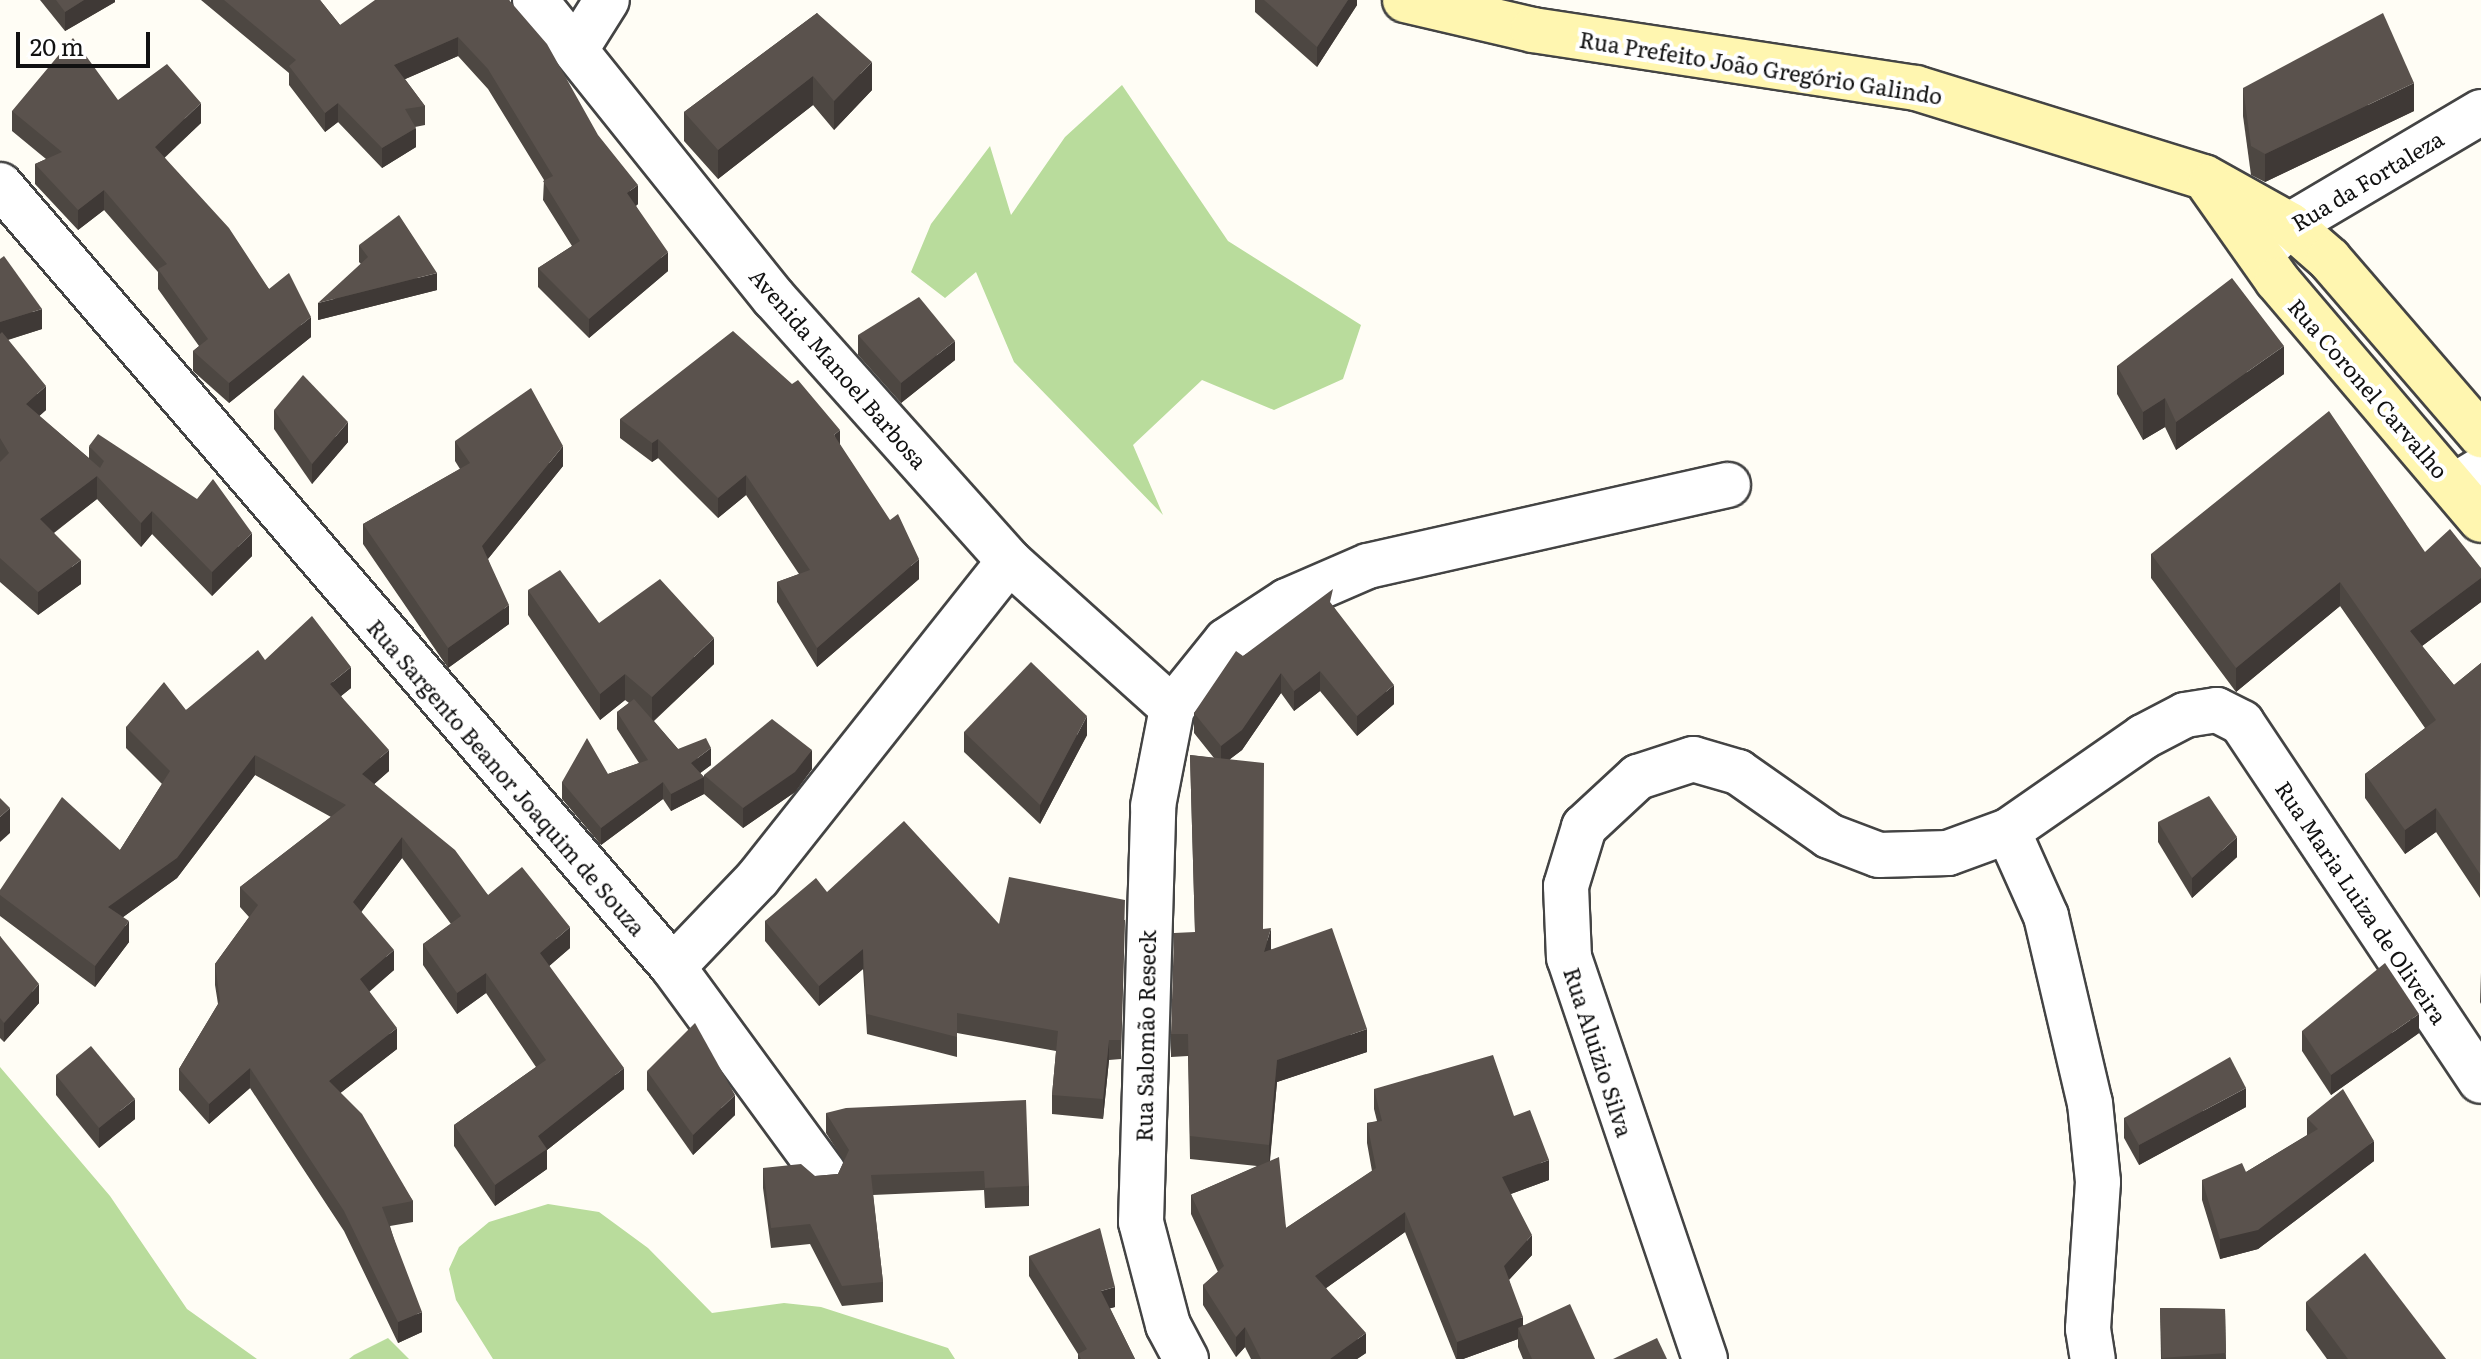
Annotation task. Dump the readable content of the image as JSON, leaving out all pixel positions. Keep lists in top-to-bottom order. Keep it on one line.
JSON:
{"streets":{"main road":["Rua Prefeito João Gregório Galindo","Rua Coronel Carvalho"],"street":["Rua da Fortaleza","Avenida Manoel Barbosa","Rua Sargento Beanor Joaquim de Souza","Rua Maria Luiza de Oliveira","Rua Salomão Reseck","Rua Aluizio Silva"]},"crossings":[["Rua Prefeito João Gregório Galindo","Rua da Fortaleza"],["Rua Prefeito João Gregório Galindo","Rua Coronel Carvalho"],["Rua da Fortaleza","Rua Coronel Carvalho"],["Avenida Manoel Barbosa","Rua Salomão Reseck"],["Rua Maria Luiza de Oliveira","Rua Aluizio Silva"]],"scale_bar":"20 m"}
